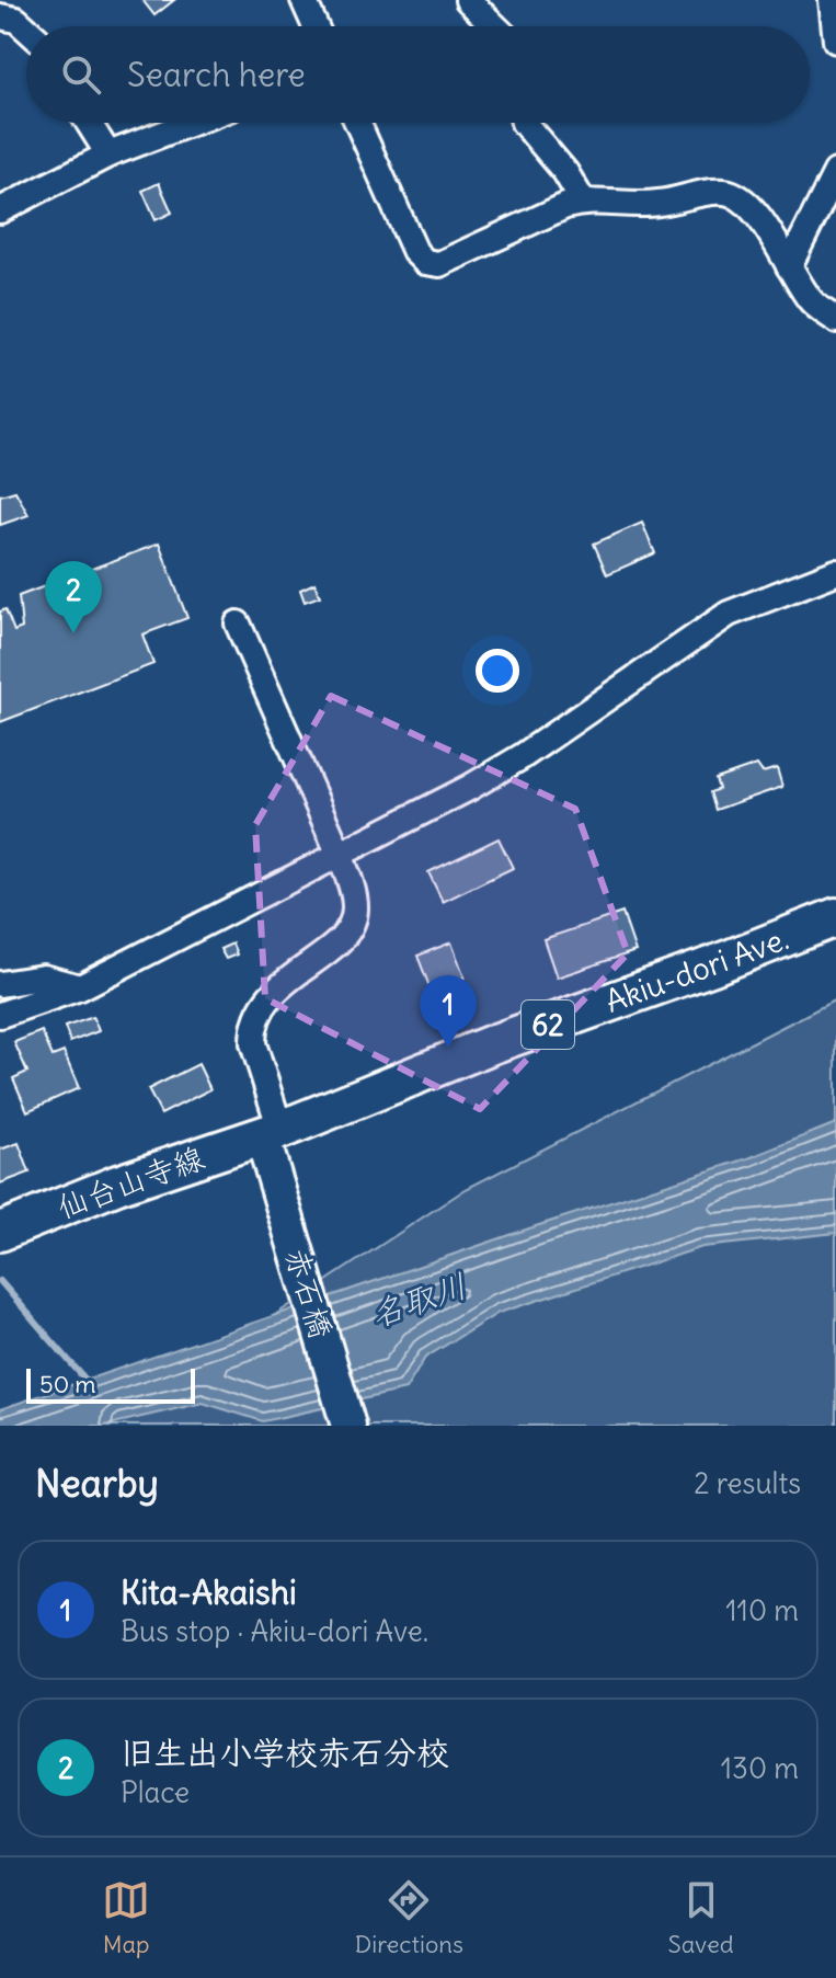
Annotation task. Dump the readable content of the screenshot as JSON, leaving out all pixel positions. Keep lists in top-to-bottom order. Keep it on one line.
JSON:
{"streets":{"main road":["Akiu-dori Ave.","62","仙台山寺線"],"street":["赤石橋"]},"crossings":[["Akiu-dori Ave.","仙台山寺線"],["Akiu-dori Ave.","赤石橋"],["仙台山寺線","赤石橋"]],"water":["名取川"],"scale_bar":"50 m","page":{"search":"Search here","pins":["2","1"],"scale":"50 m","heading":["Nearby","2 results"],"list":[{"mark":"1","name":"Kita-Akaishi","note":"Bus stop · Akiu-dori Ave.","value":"110 m"},{"mark":"2","name":"旧生出小学校赤石分校","note":"Place","value":"130 m"}],"nav":["Map","Directions","Saved"]}}
